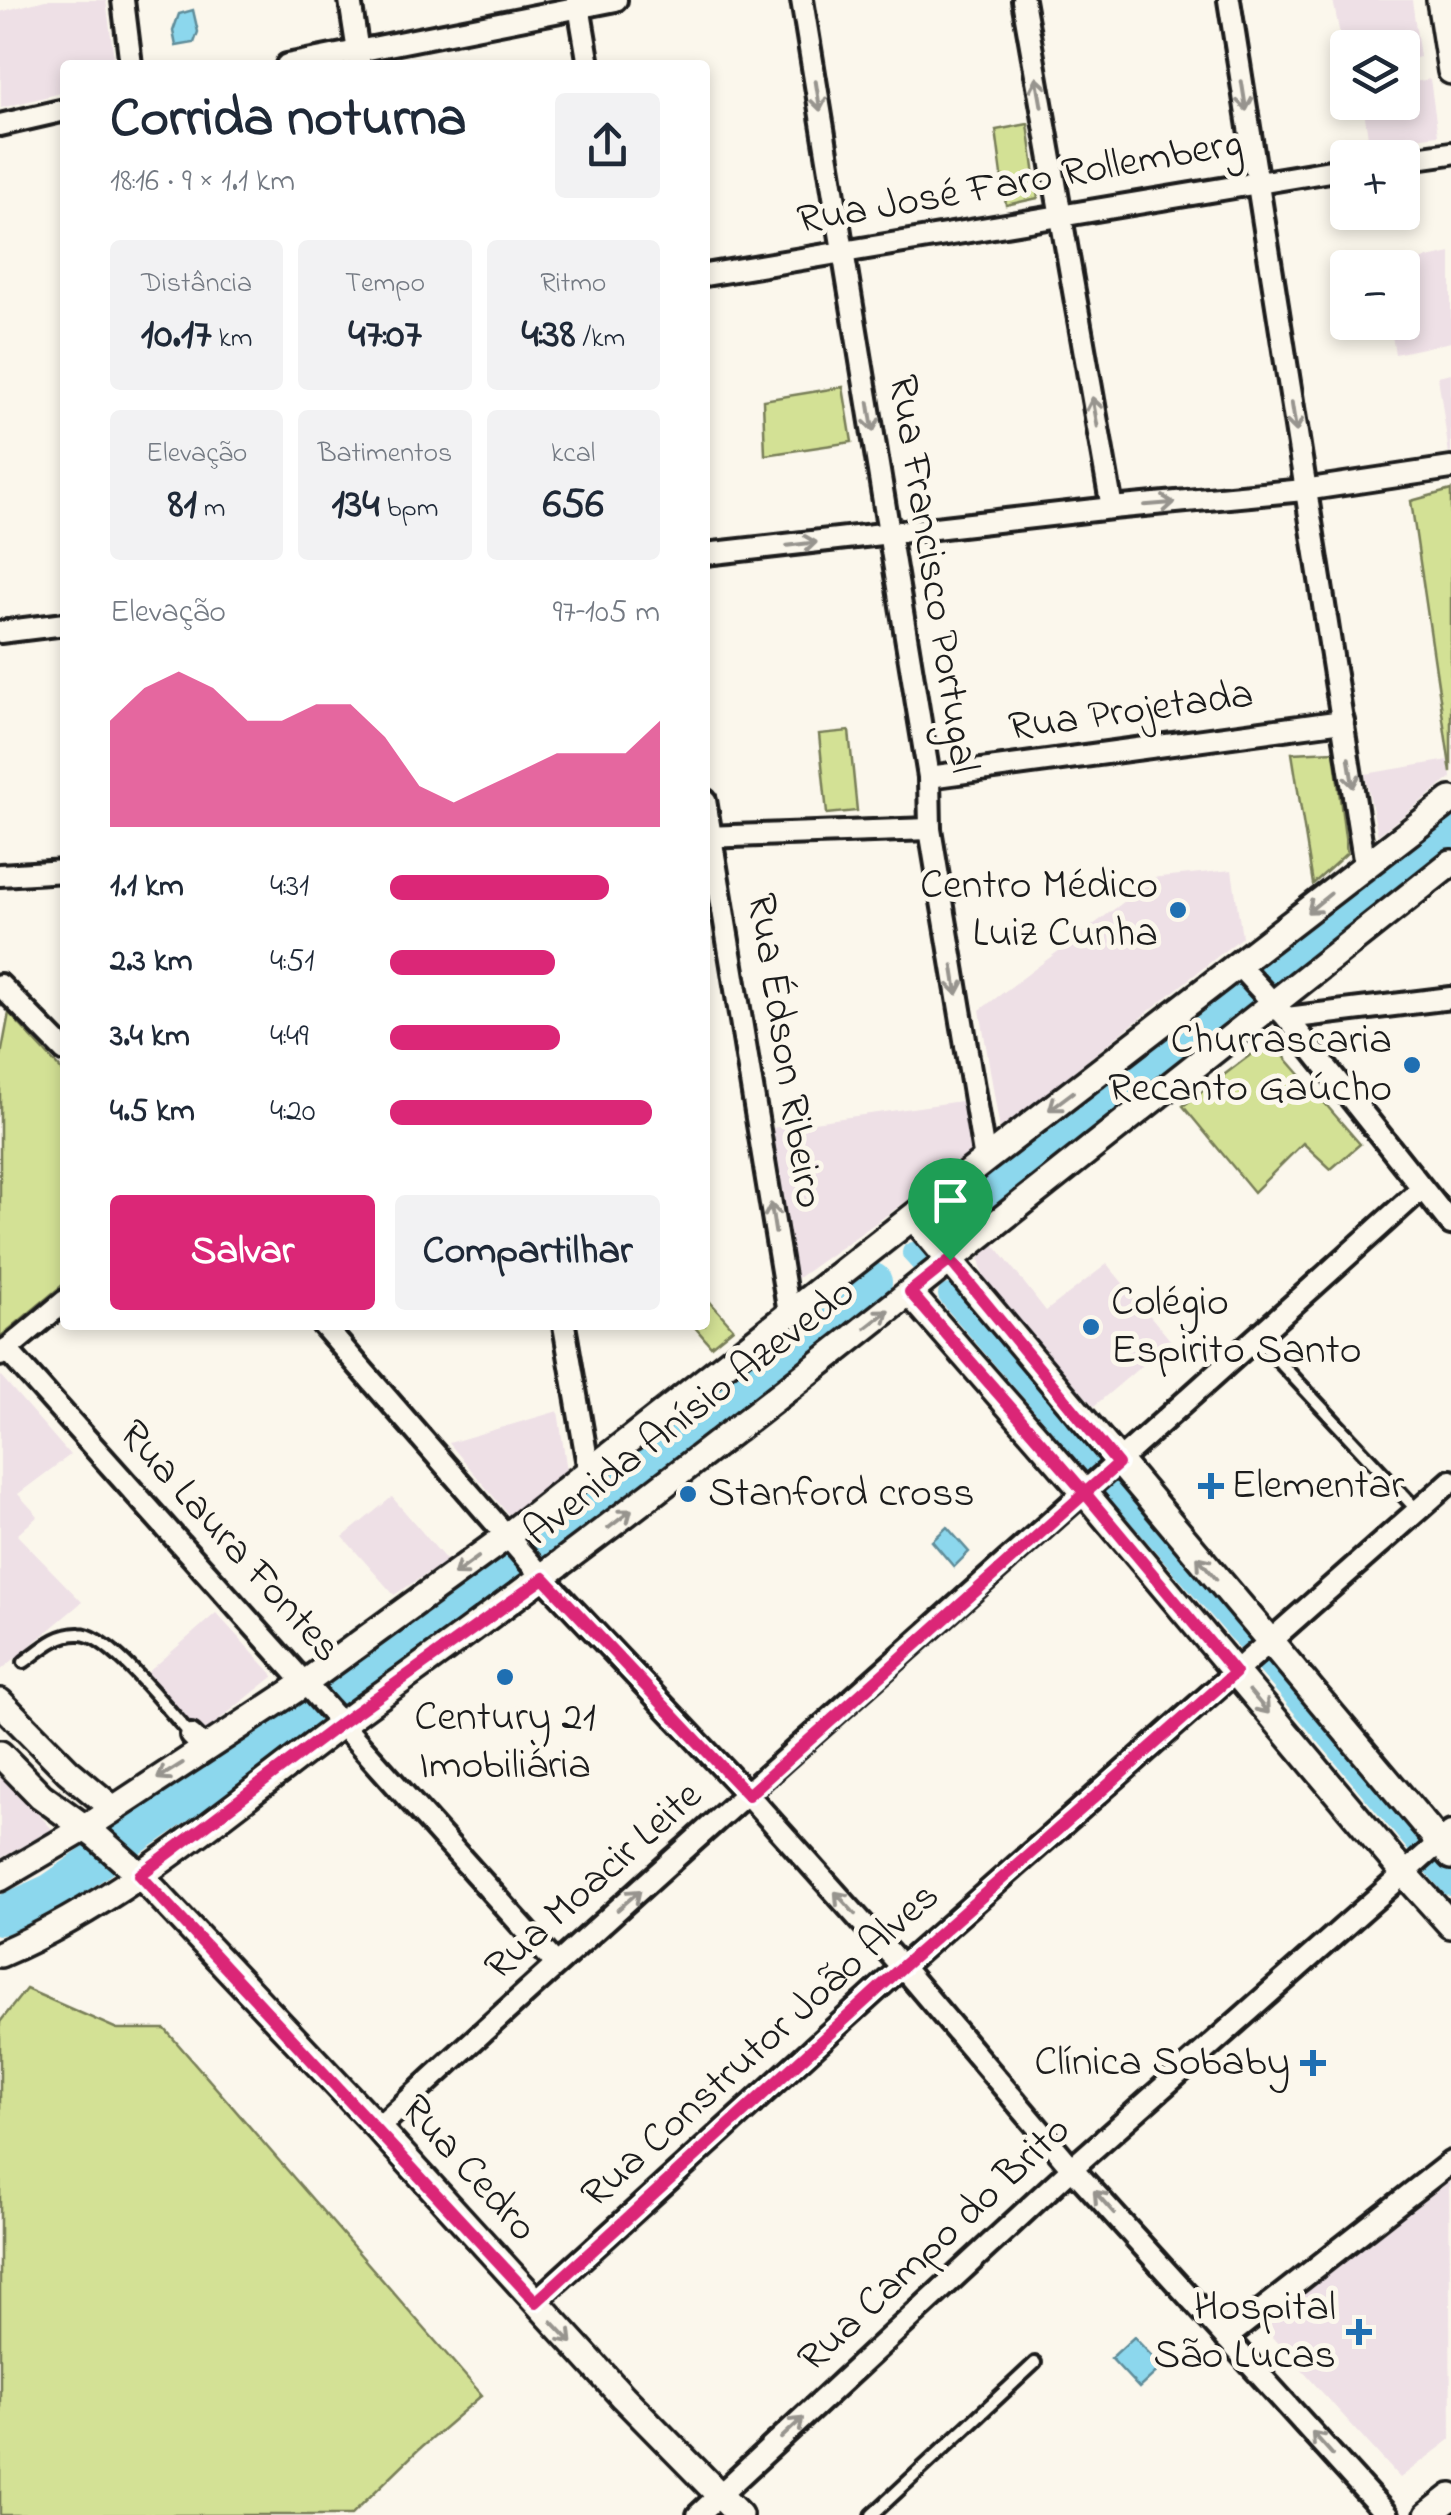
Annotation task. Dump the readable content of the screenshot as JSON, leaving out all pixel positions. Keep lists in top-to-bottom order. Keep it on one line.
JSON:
{"streets":{"street":["Rua José Faro Rollemberg","Rua Francisco Portugal","Rua Projetada","Rua Édson Ribeiro","Avenida Anísio Azevedo","Rua Laura Fontes","Rua Moacir Leite","Rua Construtor João Alves","Rua Cedro","Rua Campo do Brito"]},"crossings":[["Rua José Faro Rollemberg","Rua Francisco Portugal"],["Rua Francisco Portugal","Rua Projetada"],["Rua Francisco Portugal","Avenida Anísio Azevedo"],["Rua Édson Ribeiro","Avenida Anísio Azevedo"],["Avenida Anísio Azevedo","Rua Laura Fontes"],["Avenida Anísio Azevedo","Rua Cedro"],["Rua Laura Fontes","Rua Moacir Leite"],["Rua Moacir Leite","Rua Cedro"],["Rua Construtor João Alves","Rua Cedro"],["Rua Cedro","Rua Campo do Brito"]],"one_way":["Rua Francisco Portugal","Rua Édson Ribeiro","Rua Campo do Brito"],"places":{"other":["Centro Médico Luiz Cunha","Churrascaria Recanto Gaúcho","Colégio Espirito Santo","Stanford cross","Century 21 Imobiliária"],"health":["Elementar","Clínica Sobaby","Hospital São Lucas"]},"page":{"map_buttons":["+","−"],"heading":["Corrida noturna","18:16 · 9 × 1.1 km"],"stats":[["Distância","10.17 km"],["Tempo","47:07"],["Ritmo","4:38 /km"],["Elevação","81 m"],["Batimentos","134 bpm"],["kcal","656"]],"chart":["Elevação","97–105 m"],"list":[{"name":"1.1 km","note":"4:31"},{"name":"2.3 km","note":"4:51"},{"name":"3.4 km","note":"4:49"},{"name":"4.5 km","note":"4:20"}],"buttons":["Salvar","Compartilhar"]}}
